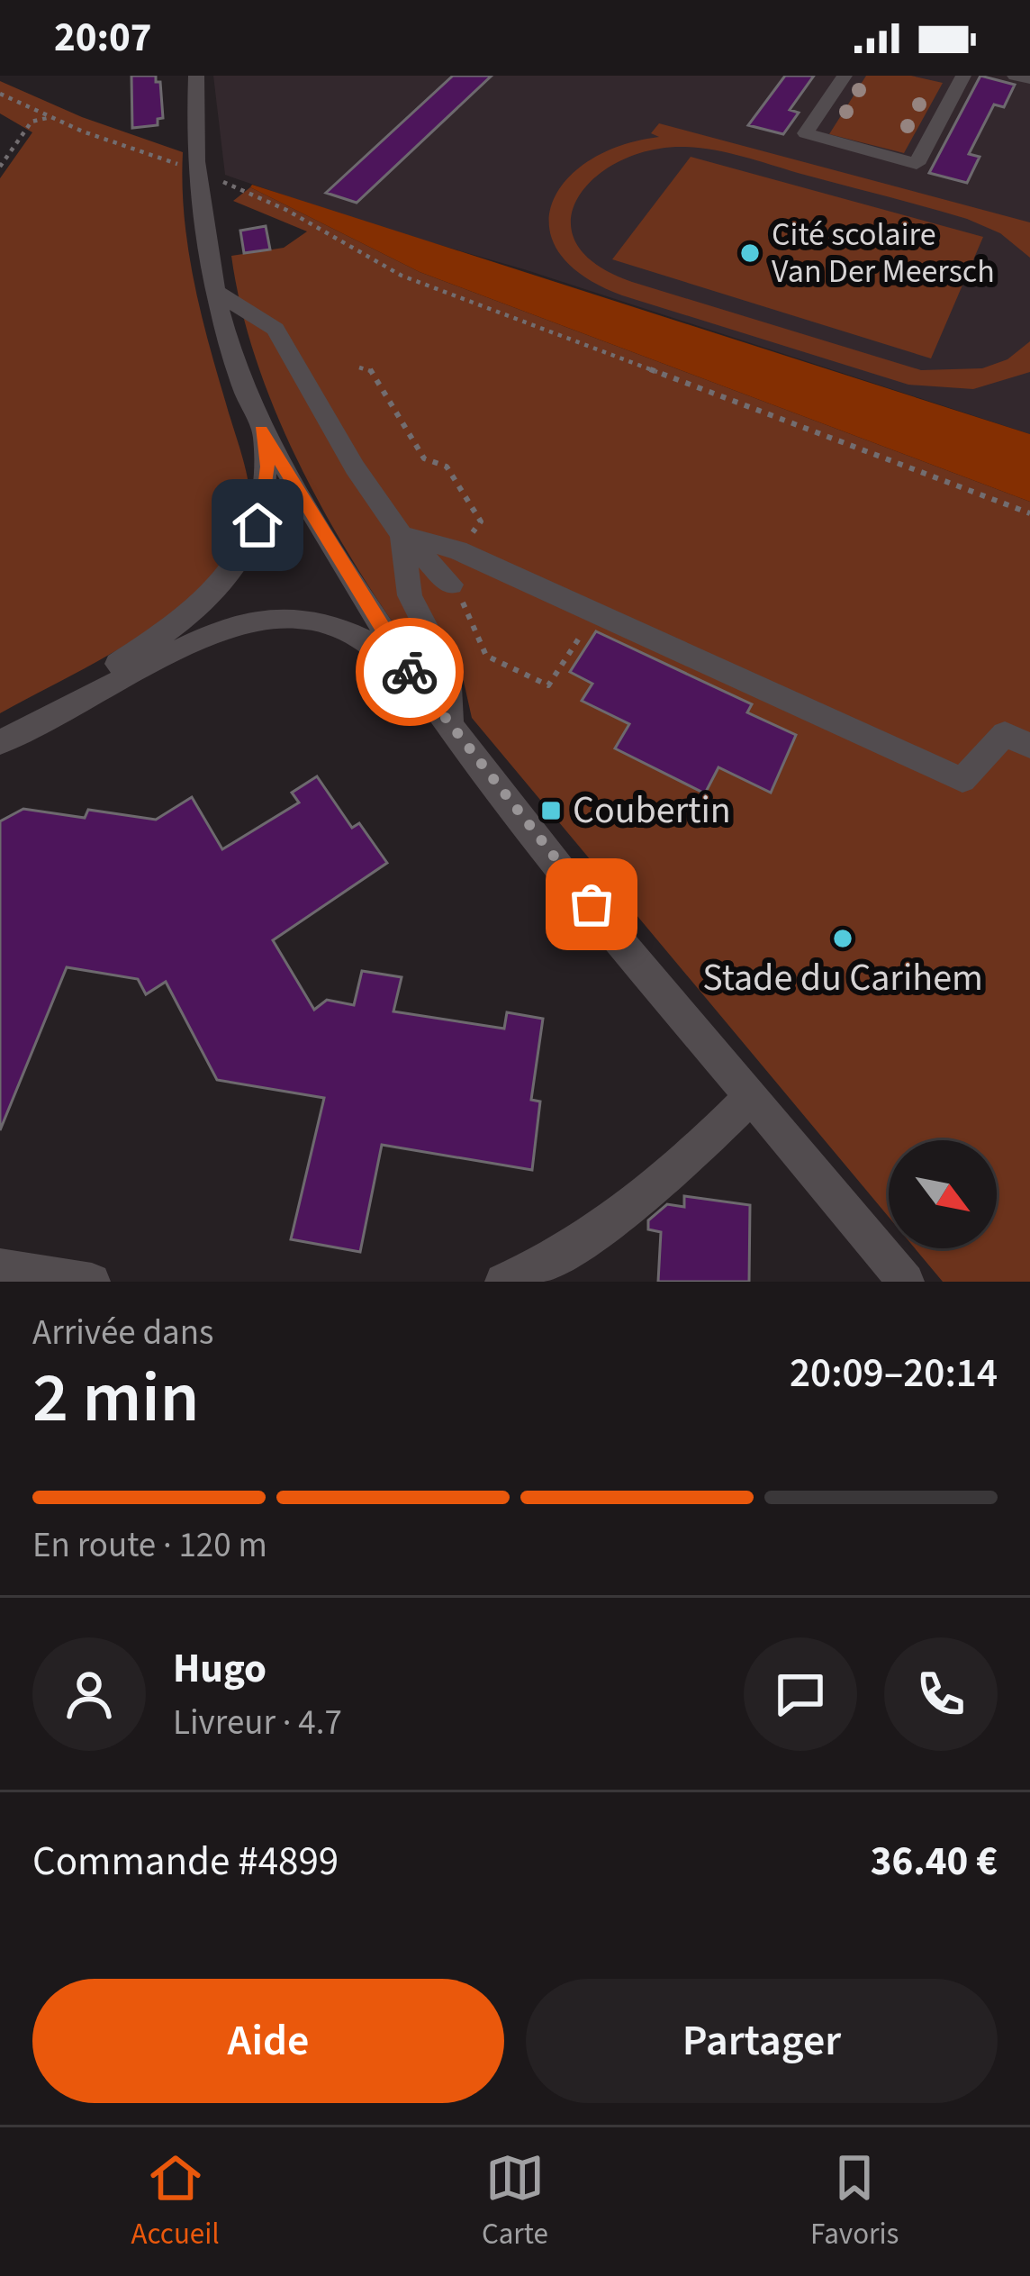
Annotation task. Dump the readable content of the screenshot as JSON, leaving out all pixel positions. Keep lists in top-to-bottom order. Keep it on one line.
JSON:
{"places":{"other":["Cité scolaire Van Der Meersch","Stade du Carihem"],"transit":["Coubertin"]},"north":"bottom right","page":{"status":"20:07","heading":["2 min","Arrivée dans","20:09–20:14"],"panel":["Hugo","Livreur · 4.7","Commande #4899","36.40 €"],"bar":"En route · 120 m","buttons":["Aide","Partager"],"tabs":["Accueil","Carte","Favoris"]}}
